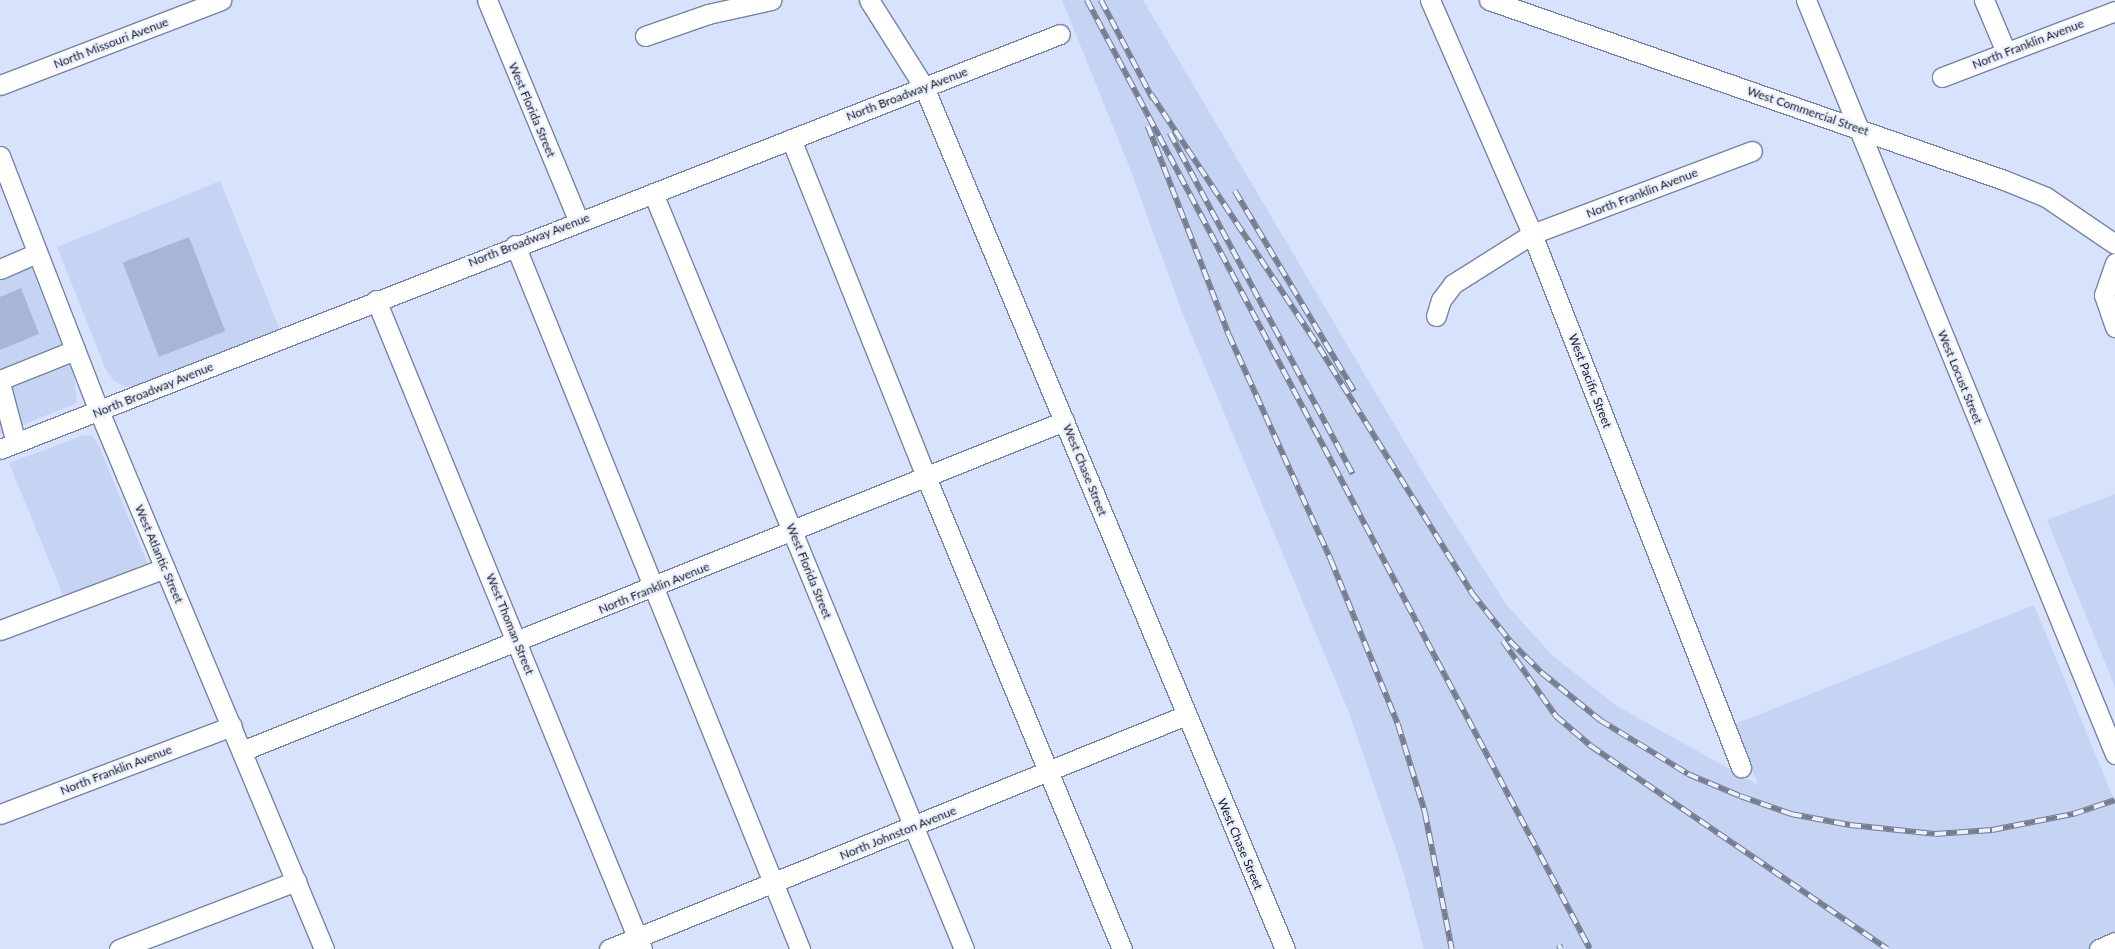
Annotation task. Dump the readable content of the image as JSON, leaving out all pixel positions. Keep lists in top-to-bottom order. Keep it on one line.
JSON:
{"streets":{"street":["North Missouri Avenue","North Franklin Avenue","North Broadway Avenue","West Florida Street","West Commercial Street","West Locust Street","West Pacific Street","West Chase Street","West Atlantic Street","West Thoman Street","North Johnston Avenue"]},"crossings":[["North Franklin Avenue","West Florida Street"],["North Franklin Avenue","West Pacific Street"],["North Franklin Avenue","West Chase Street"],["North Franklin Avenue","West Atlantic Street"],["North Franklin Avenue","West Thoman Street"],["North Broadway Avenue","West Florida Street"],["North Broadway Avenue","West Chase Street"],["North Broadway Avenue","West Atlantic Street"],["North Broadway Avenue","West Thoman Street"],["West Florida Street","North Johnston Avenue"],["West Commercial Street","West Locust Street"],["West Chase Street","North Johnston Avenue"],["West Thoman Street","North Johnston Avenue"]]}
